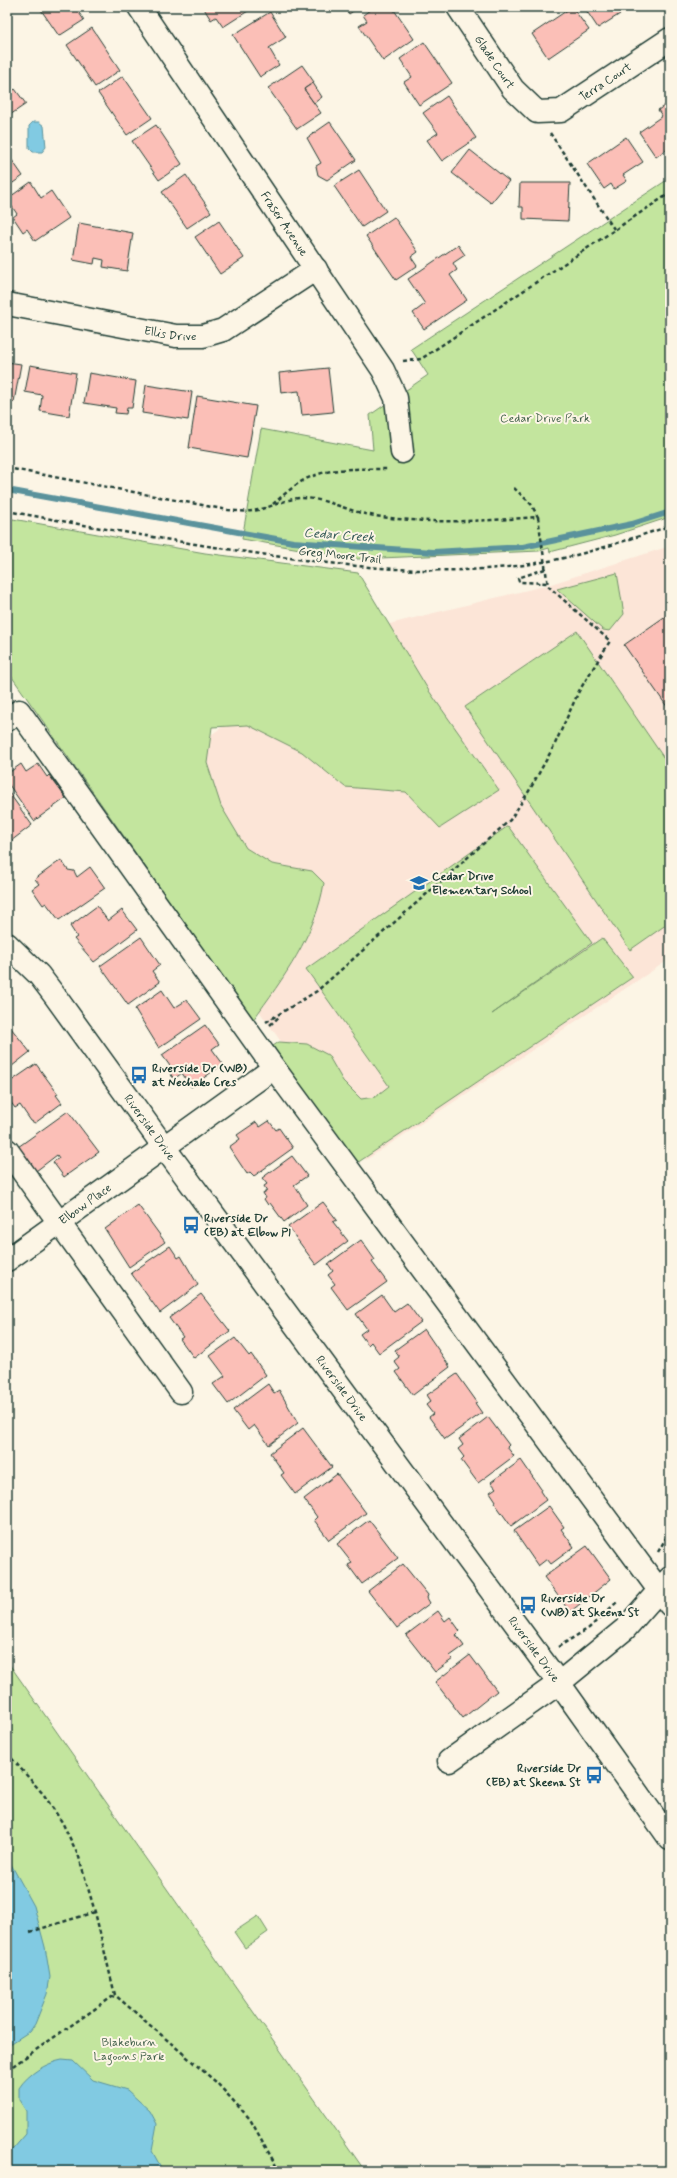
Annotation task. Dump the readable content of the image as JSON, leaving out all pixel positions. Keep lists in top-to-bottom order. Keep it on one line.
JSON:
{"streets":{"street":["Glade Court","Terra Court","Fraser Avenue","Ellis Drive","Riverside Drive","Elbow Place"],"path":["Greg Moore Trail"]},"crossings":[["Glade Court","Terra Court"],["Fraser Avenue","Ellis Drive"],["Riverside Drive","Elbow Place"]],"water":["Cedar Creek"],"parks":["Cedar Drive Park","Blakeburn Lagoons Park"],"places":{"school or university":["Cedar Drive Elementary School"],"bus stop":["Riverside Dr (WB) at Nechako Cres","Riverside Dr (EB) at Elbow Pl","Riverside Dr (WB) at Skeena St","Riverside Dr (EB) at Skeena St"]}}
